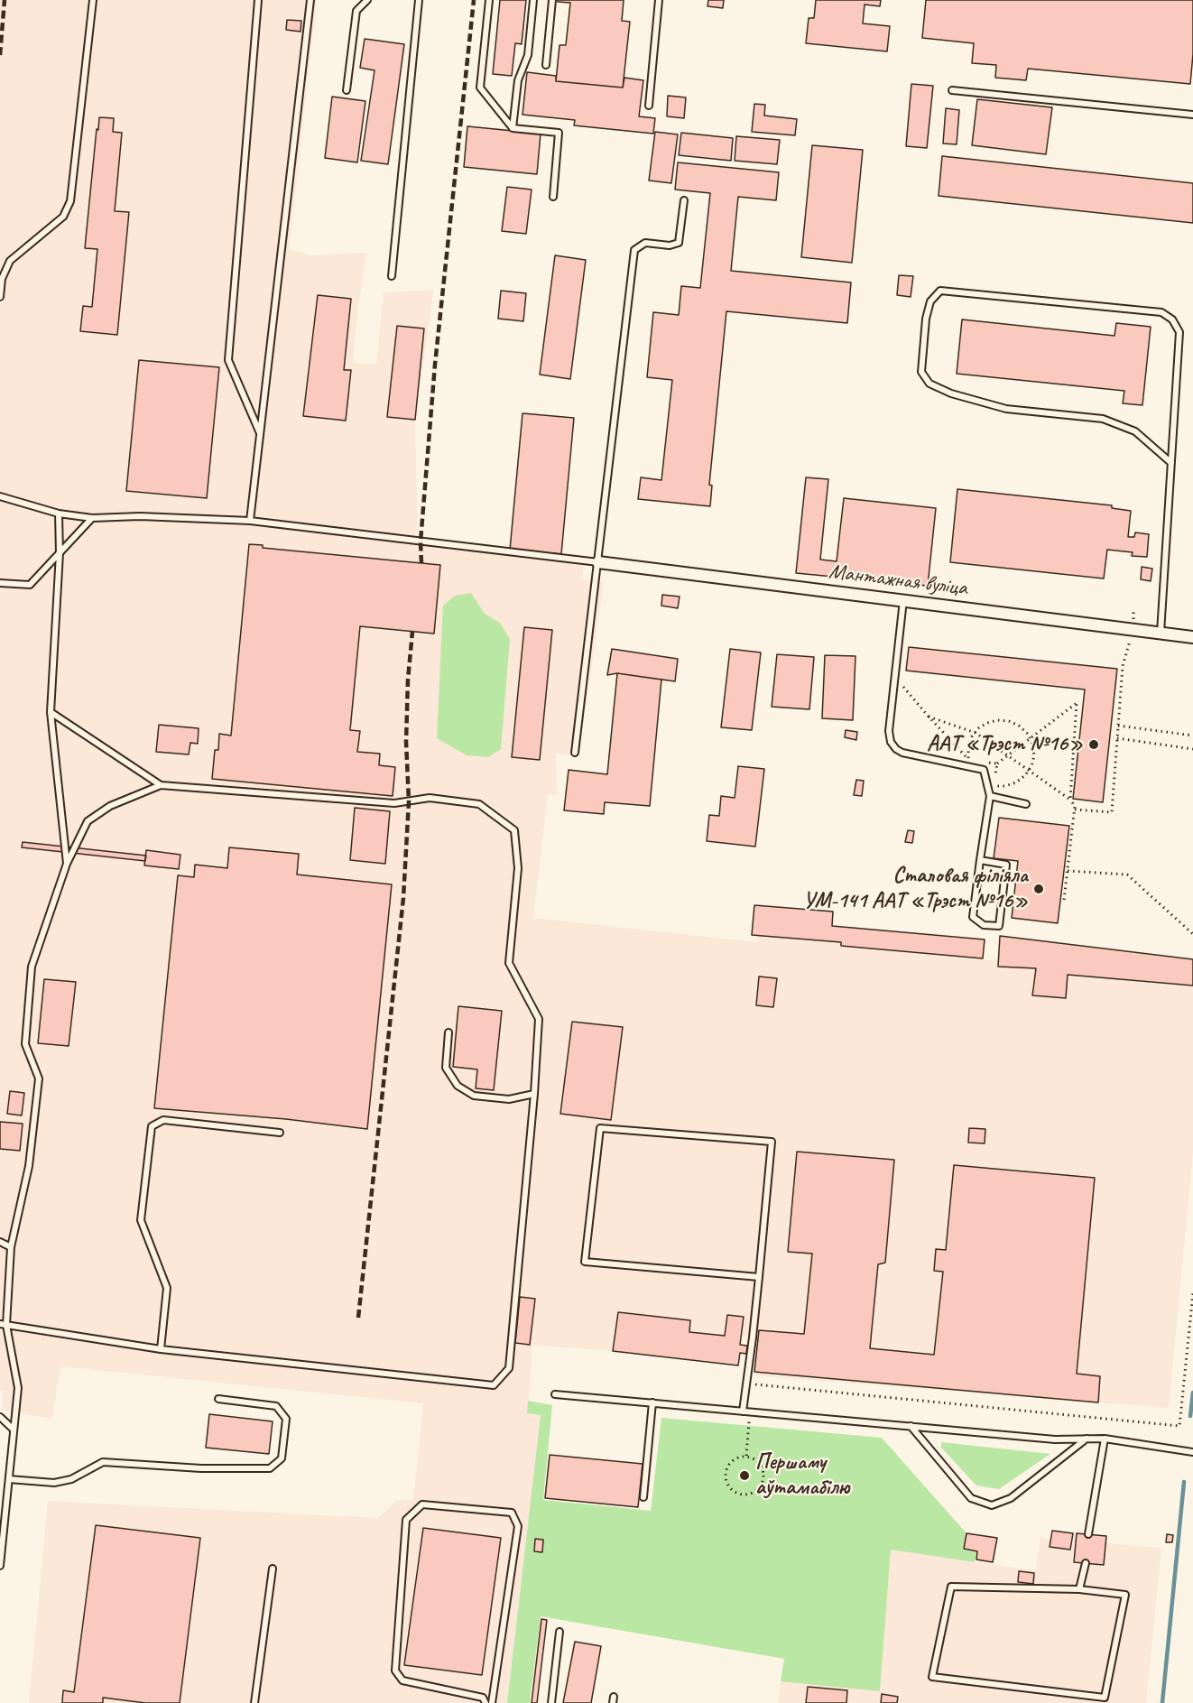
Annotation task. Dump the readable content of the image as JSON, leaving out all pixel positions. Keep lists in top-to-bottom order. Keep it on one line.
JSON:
{"streets":{"street":["Мантажная вуліца"]},"places":["ААТ «Трэст №16»","Сталовая філіяла УМ-141 ААТ «Трэст №16»","Першаму аўтамабілю"]}
